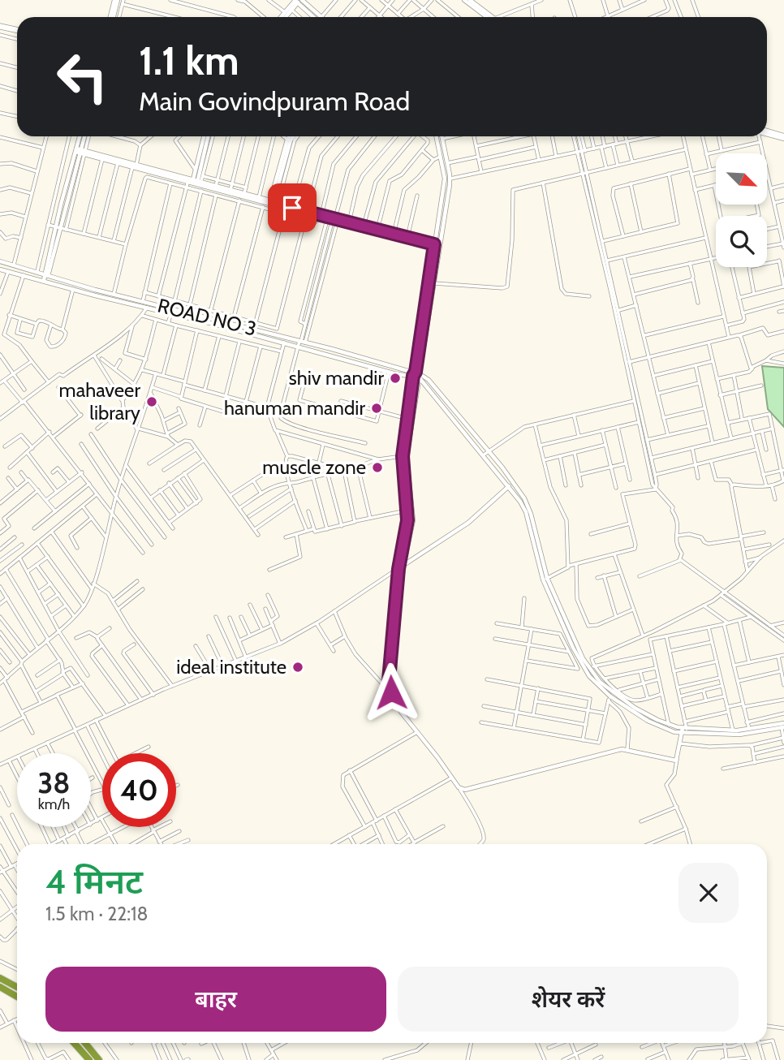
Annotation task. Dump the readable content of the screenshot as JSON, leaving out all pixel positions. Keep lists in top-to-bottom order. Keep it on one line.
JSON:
{"streets":{"street":["ROAD NO 3"]},"places":["shiv mandir","mahaveer library","hanuman mandir","muscle zone","ideal institute"],"north":"bottom right","page":{"turn":["1.1 km","Main Govindpuram Road"],"speed":"38 km/h","limit":"40","heading":["4 मिनट","1.5 km · 22:18"],"buttons":["बाहर","शेयर करें"]}}
